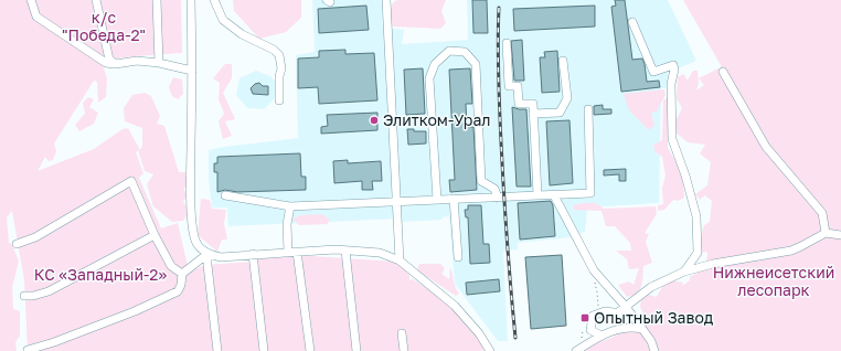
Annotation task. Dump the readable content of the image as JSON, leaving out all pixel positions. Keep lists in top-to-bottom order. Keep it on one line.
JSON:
{"parks":["к/с \"Победа-2\"","Нижнеисетский лесопарк","КС «Западный-2»"],"places":{"other":["Элитком-Урал"],"transit":["Опытный Завод"]}}
